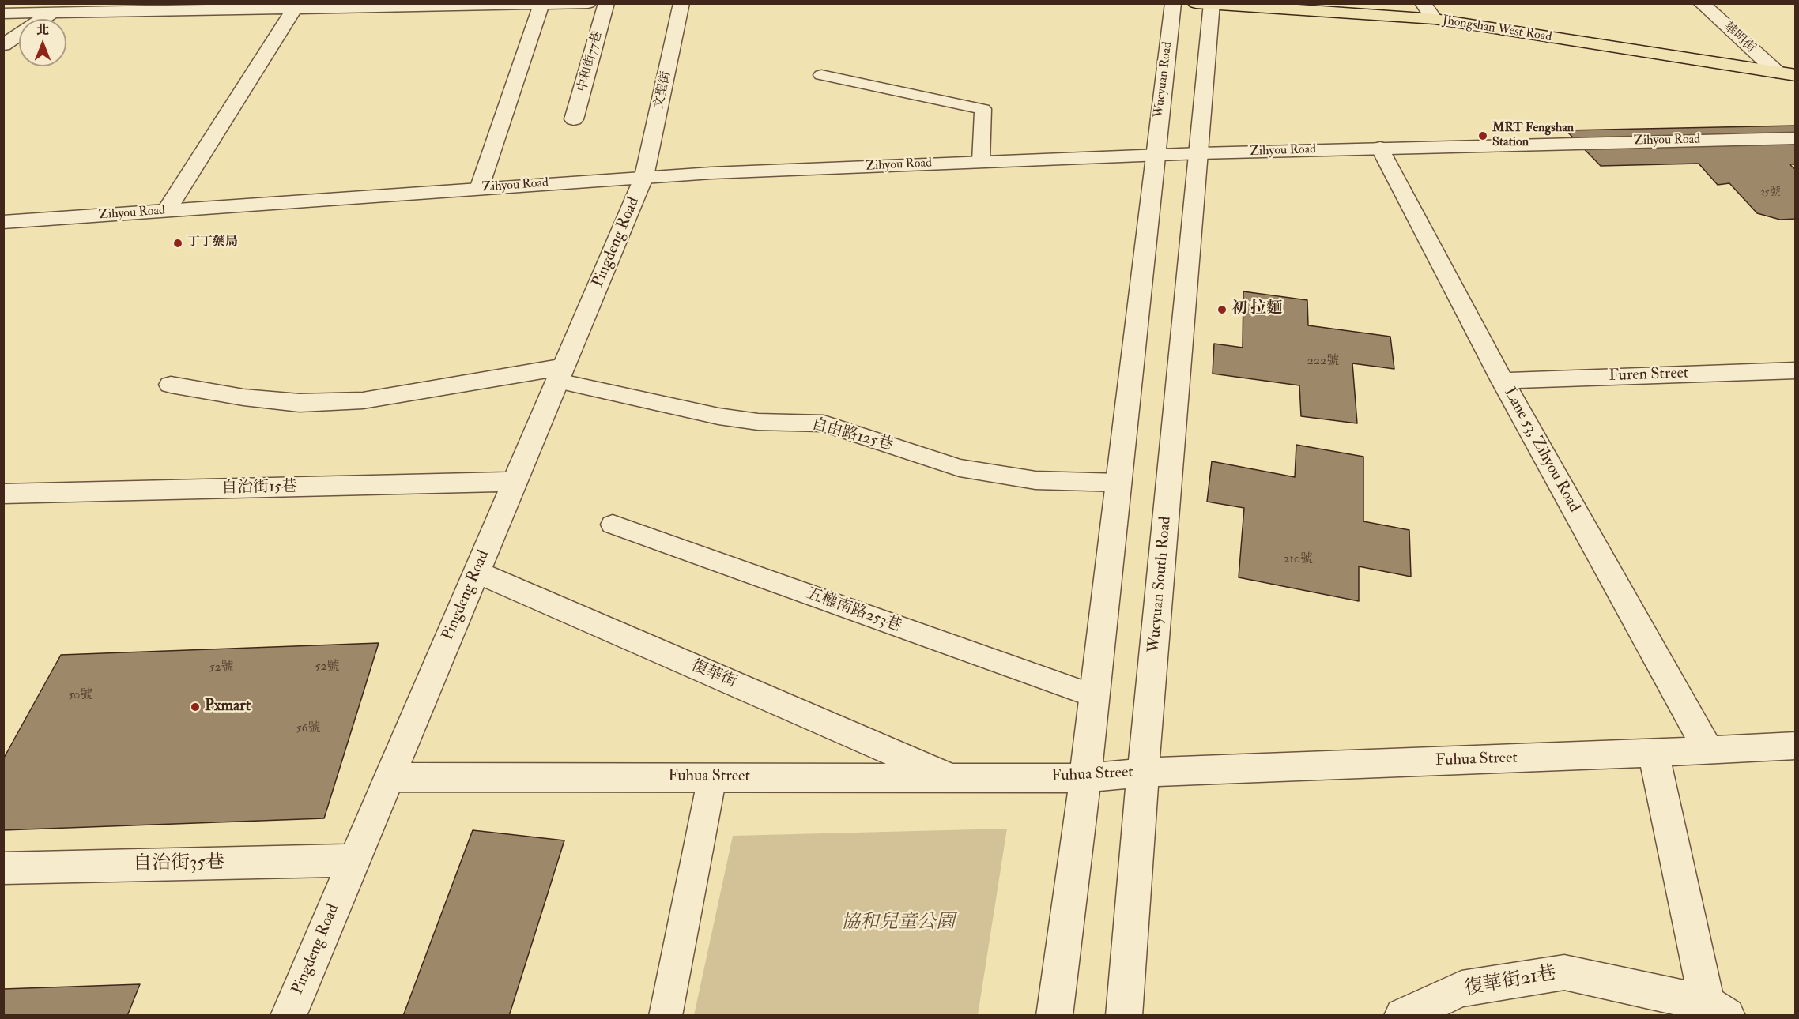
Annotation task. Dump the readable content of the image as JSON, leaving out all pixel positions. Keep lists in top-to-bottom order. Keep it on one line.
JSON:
{"streets":{"main road":["Jhongshan West Road"],"street":["華明街","中和街77巷","Wucyuan Road","文聖街","Zihyou Road","Pingdeng Road","Furen Street","Lane 53, Zihyou Road","自治街15巷","Wucyuan South Road","復華街","Fuhua Street","自治街35巷","復華街21巷"],"lane":["自由路125巷","五權南路253巷"]},"crossings":[["Jhongshan West Road","華明街"],["Wucyuan Road","Zihyou Road"],["文聖街","Zihyou Road"],["文聖街","Pingdeng Road"],["Zihyou Road","Pingdeng Road"],["Zihyou Road","Lane 53, Zihyou Road"],["Zihyou Road","Wucyuan South Road"],["Pingdeng Road","自由路125巷"],["Pingdeng Road","自治街15巷"],["Pingdeng Road","復華街"],["Pingdeng Road","Fuhua Street"],["Pingdeng Road","自治街35巷"],["Furen Street","Lane 53, Zihyou Road"],["Lane 53, Zihyou Road","Fuhua Street"],["Wucyuan South Road","Fuhua Street"],["復華街","Fuhua Street"]],"parks":["協和兒童公園"],"places":["MRT Fengshan Station","丁丁藥局","初 拉麵","Pxmart"],"house_numbers":["35號","222號","210號","52號","52號","50號","56號"],"north":"top"}
